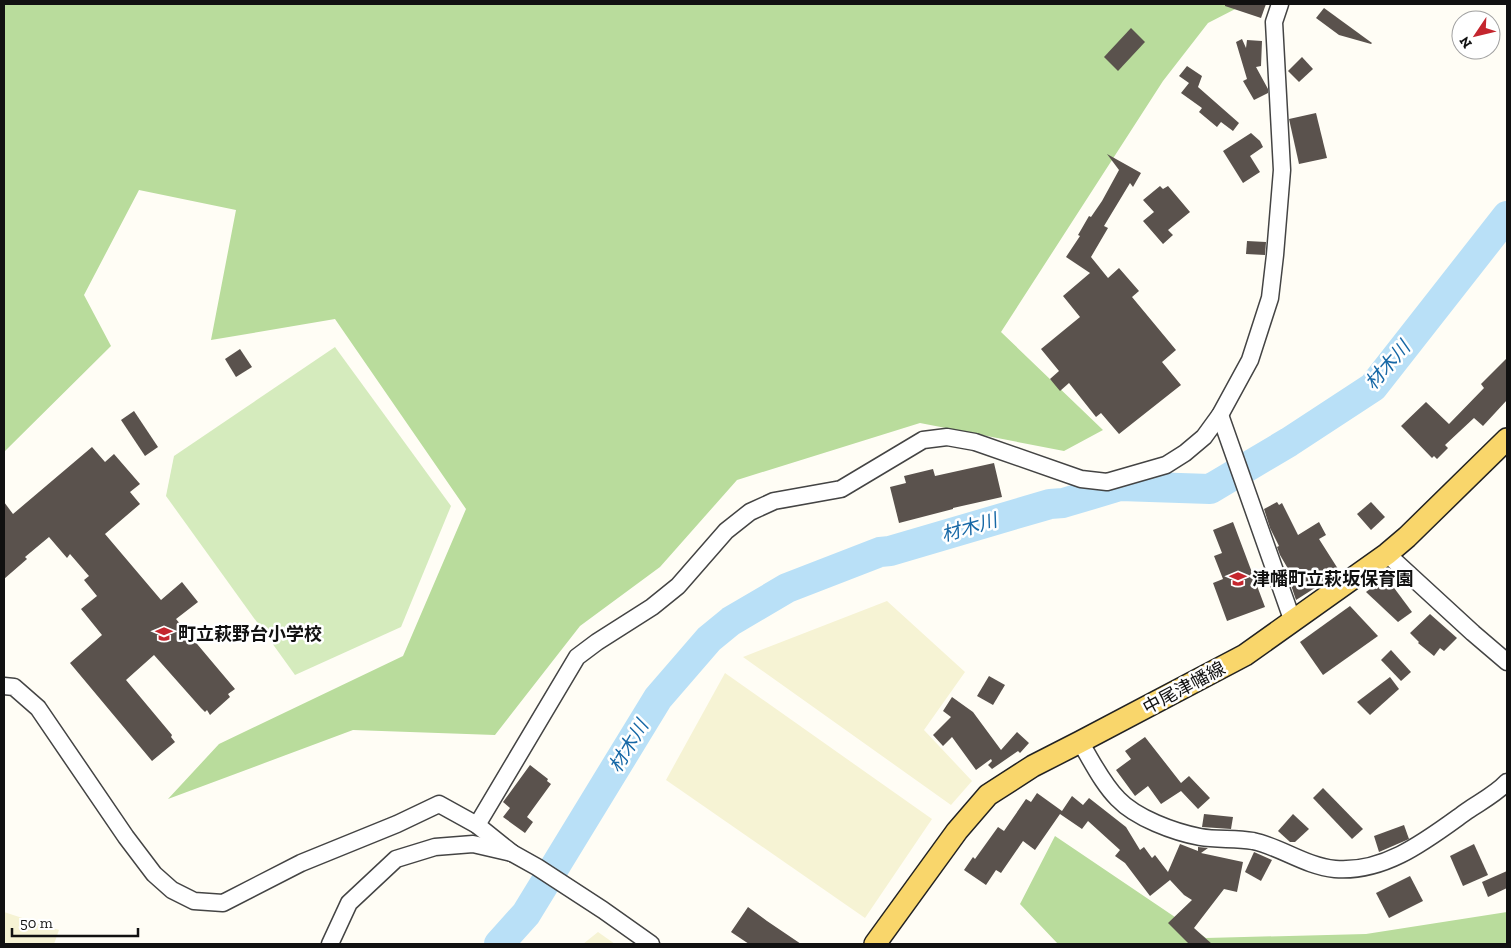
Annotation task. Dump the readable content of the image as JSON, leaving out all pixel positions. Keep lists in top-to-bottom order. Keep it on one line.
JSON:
{"streets":{"main road":["中尾津幡線"]},"water":["材木川"],"places":{"school or university":["津幡町立萩坂保育園","町立萩野台小学校"]},"scale_bar":"50 m","north":"bottom left"}
